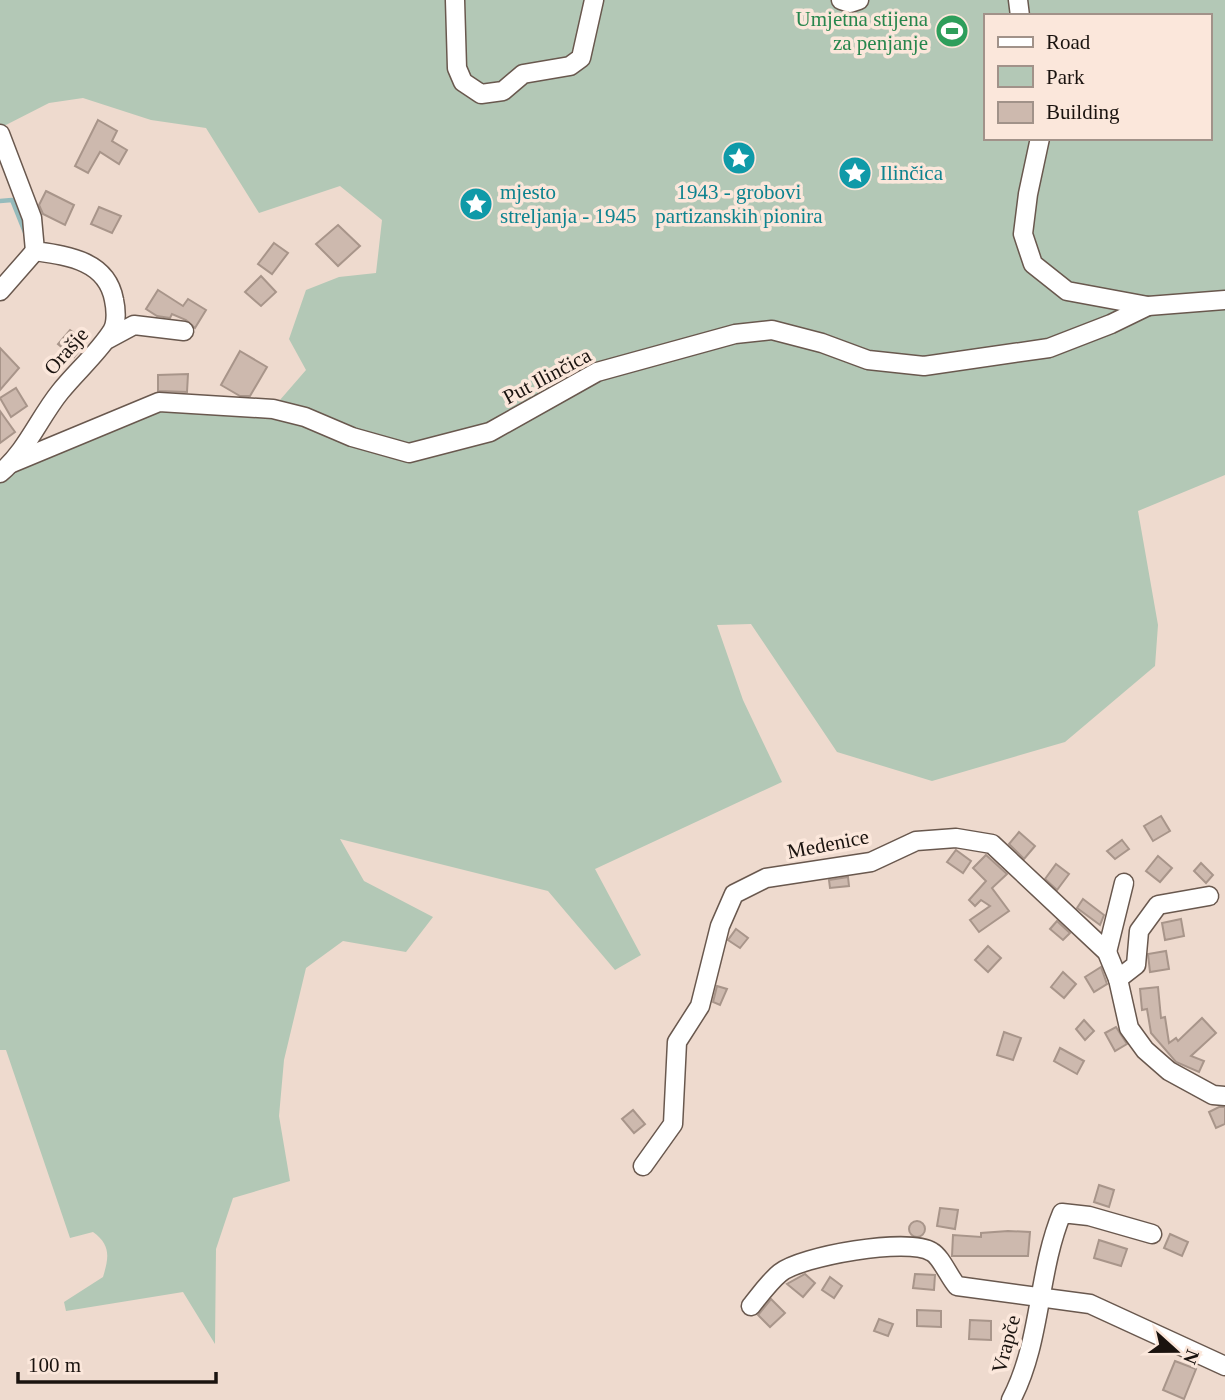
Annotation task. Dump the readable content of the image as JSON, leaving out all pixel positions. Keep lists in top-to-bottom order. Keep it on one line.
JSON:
{"streets":{"street":["Orašje","Put Ilinčica","Medenice","Vrapče"]},"crossings":[["Orašje","Put Ilinčica"]],"places":{"sports":["Umjetna stijena za penjanje"],"place":["1943 - grobovi partizanskih pionira","Ilinčica","mjesto streljanja - 1945"]},"legend":["Road","Park","Building"],"scale_bar":"100 m","north":"right"}
